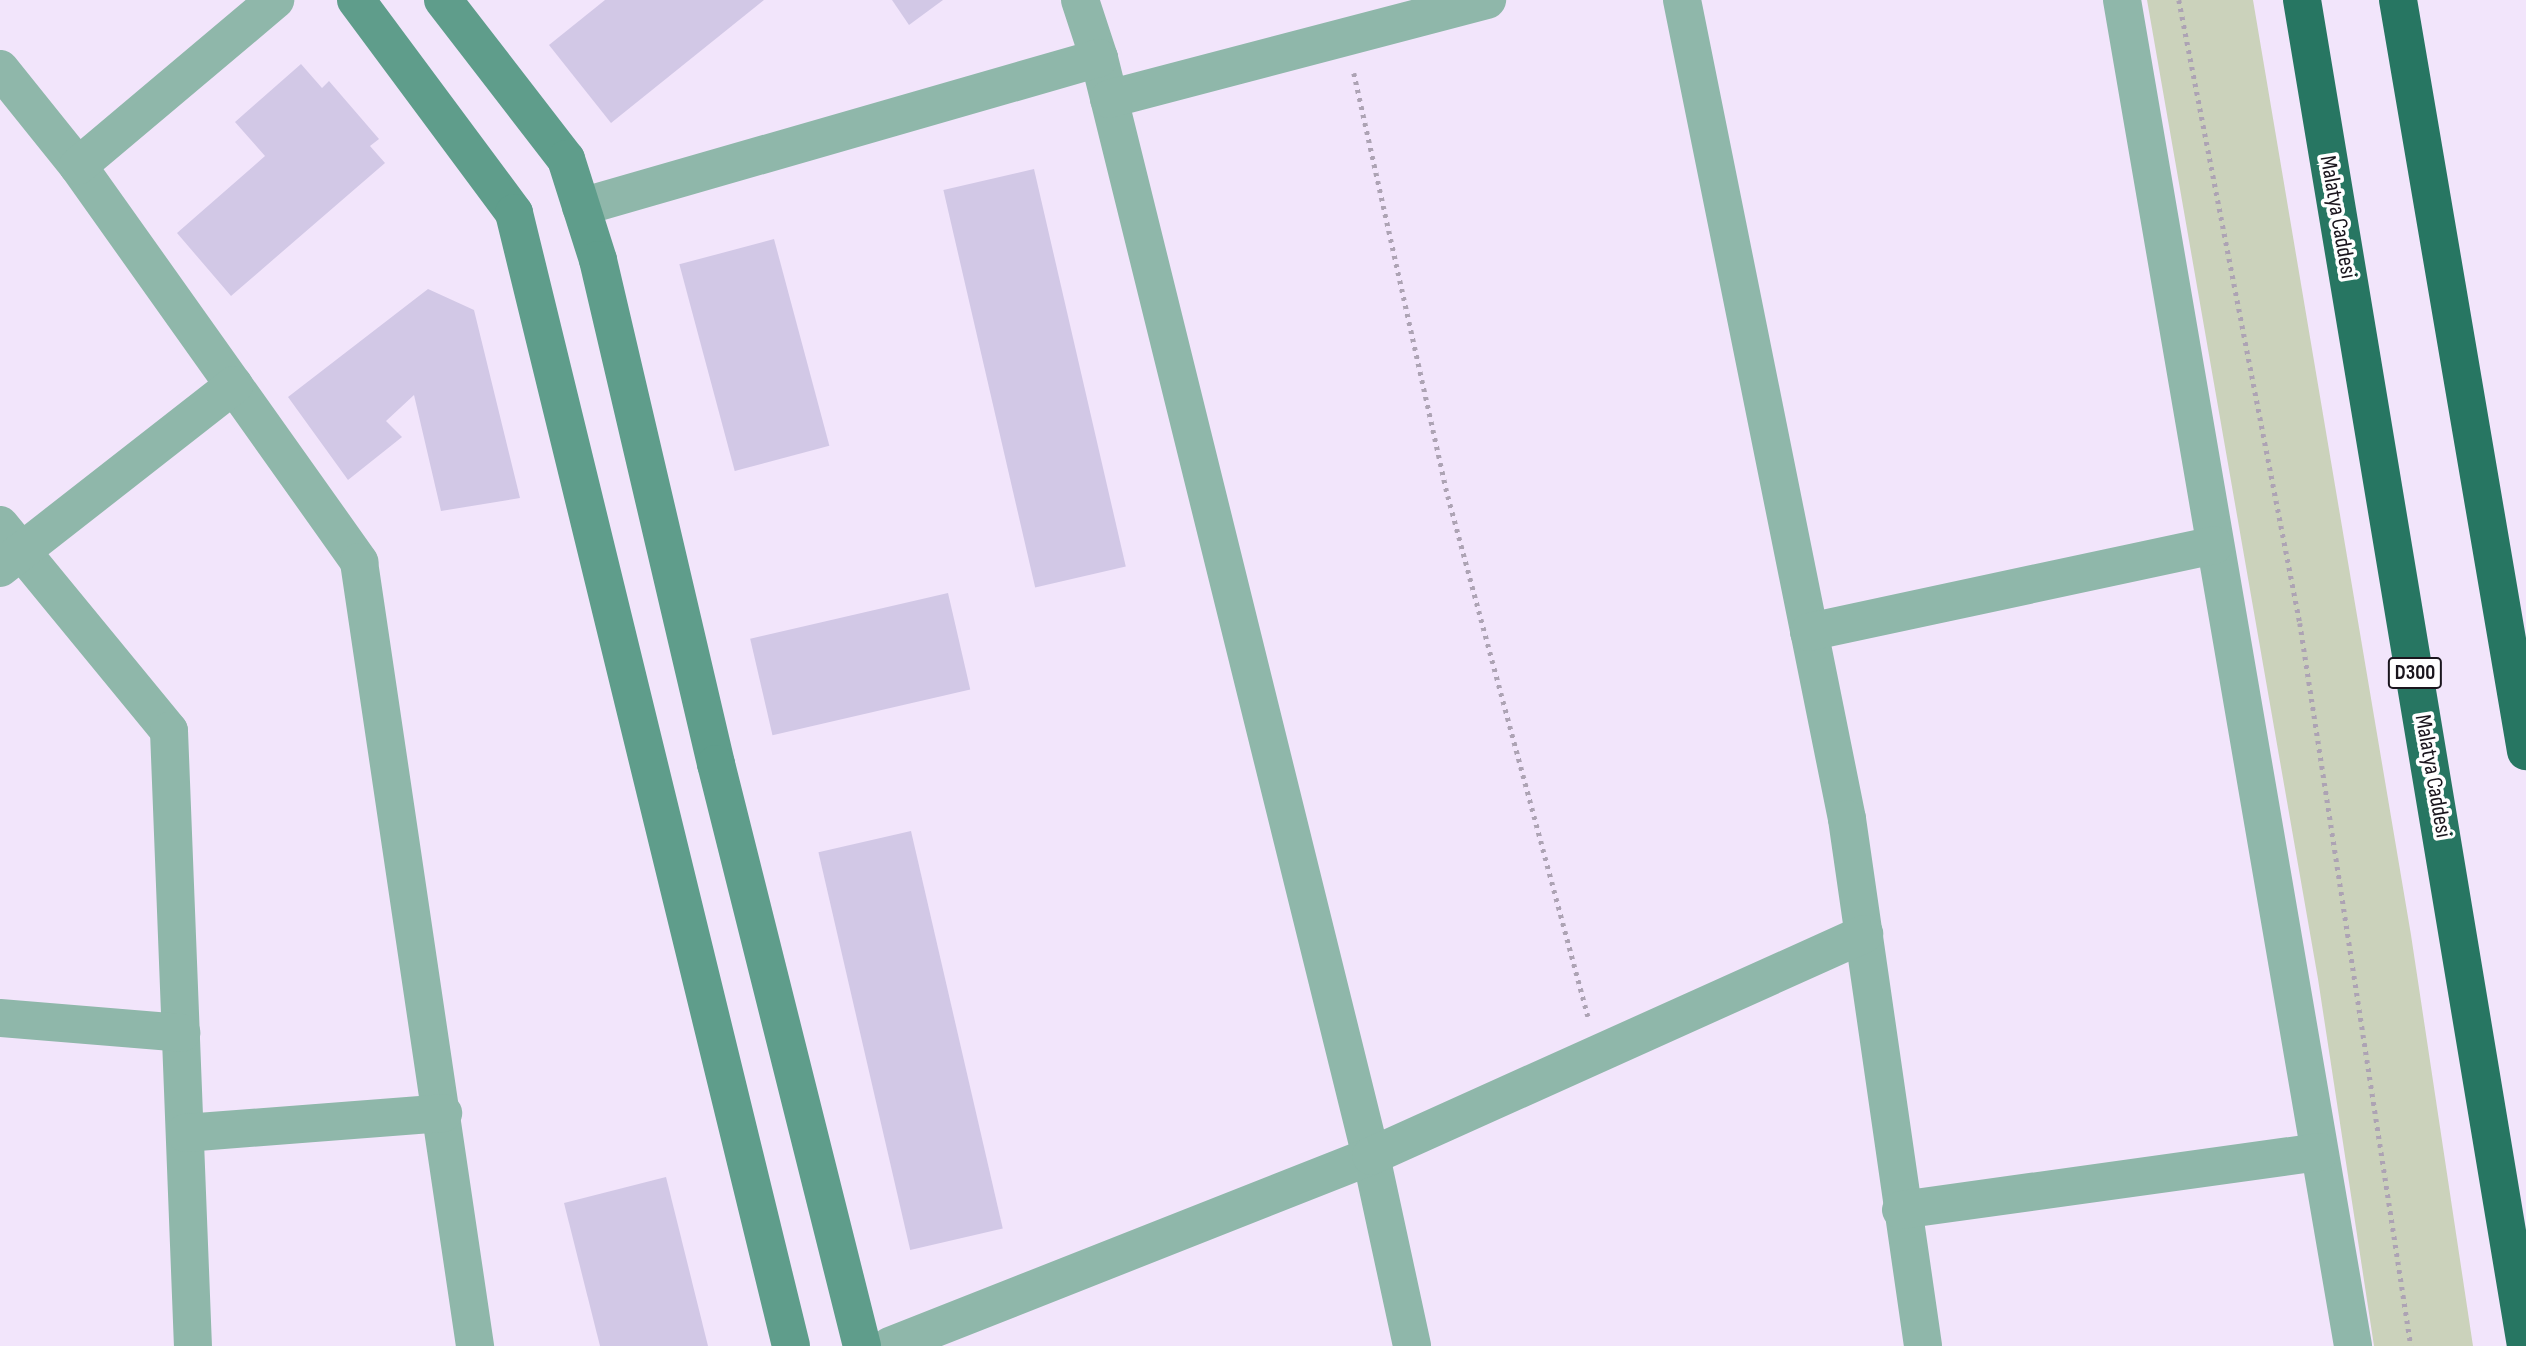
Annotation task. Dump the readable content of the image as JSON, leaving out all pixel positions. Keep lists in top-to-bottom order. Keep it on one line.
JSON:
{"streets":{"highway":["Malatya Caddesi","D300"]}}
